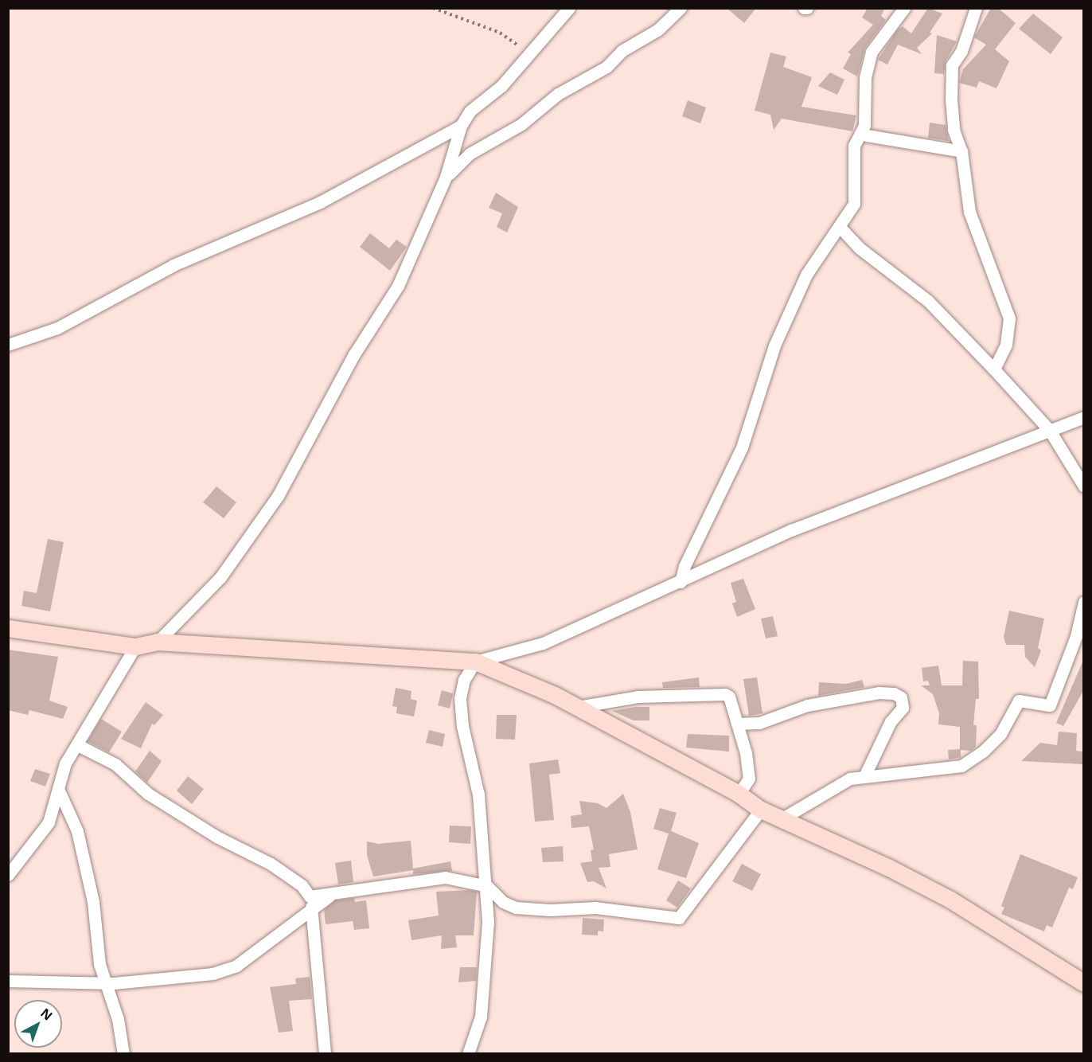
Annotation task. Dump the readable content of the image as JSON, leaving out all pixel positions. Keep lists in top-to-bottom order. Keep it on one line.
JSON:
{"north":"top right"}
